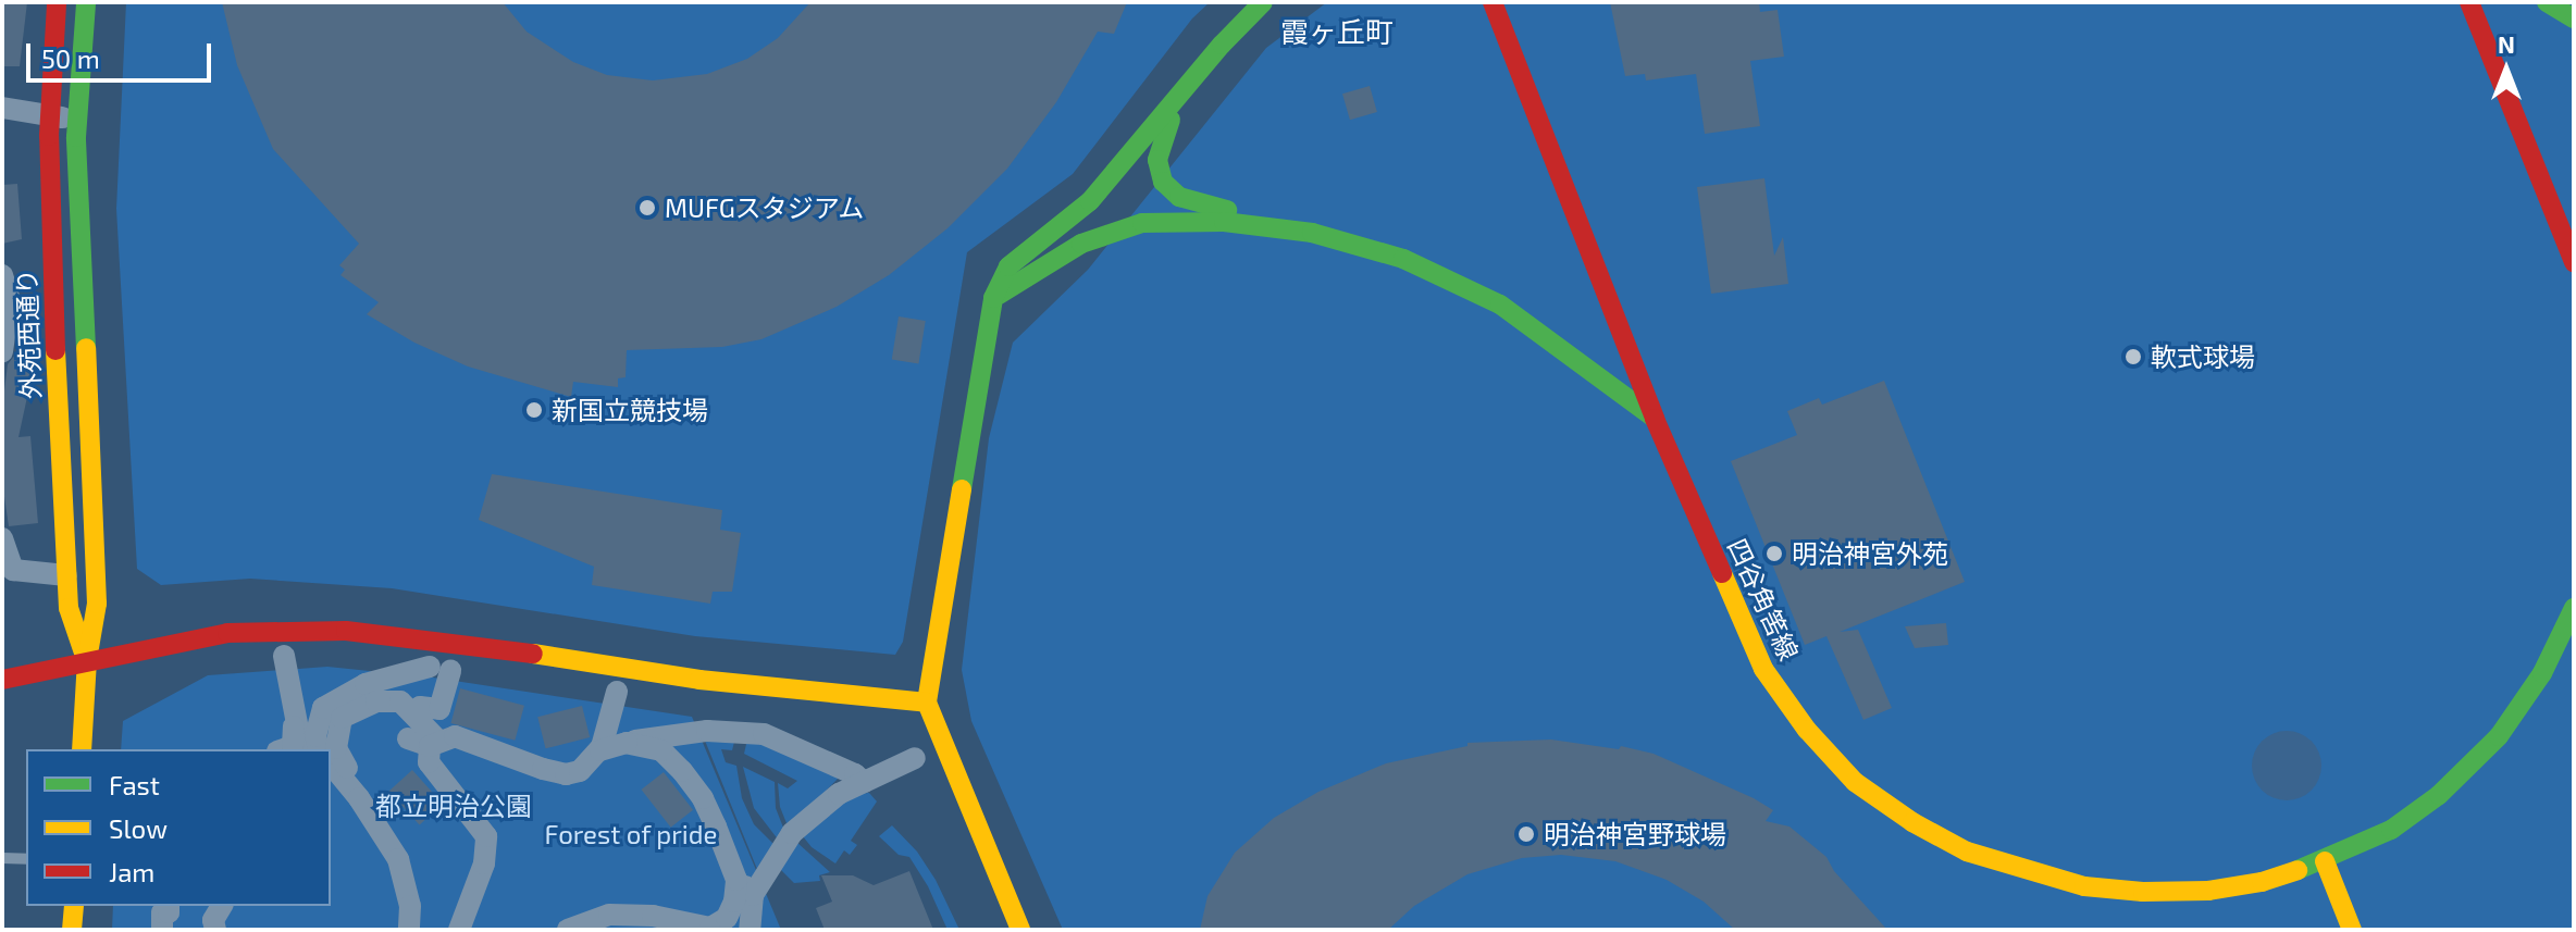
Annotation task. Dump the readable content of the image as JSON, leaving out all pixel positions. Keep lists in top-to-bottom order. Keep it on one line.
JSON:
{"streets":{"main road":["外苑西通り","四谷角筈線"]},"districts":["霞ヶ丘町"],"parks":["都立明治公園","Forest of pride"],"places":["MUFGスタジアム","軟式球場","新国立競技場","明治神宮外苑","明治神宮野球場"],"legend":["Fast","Slow","Jam"],"scale_bar":"50 m","north":"top"}
